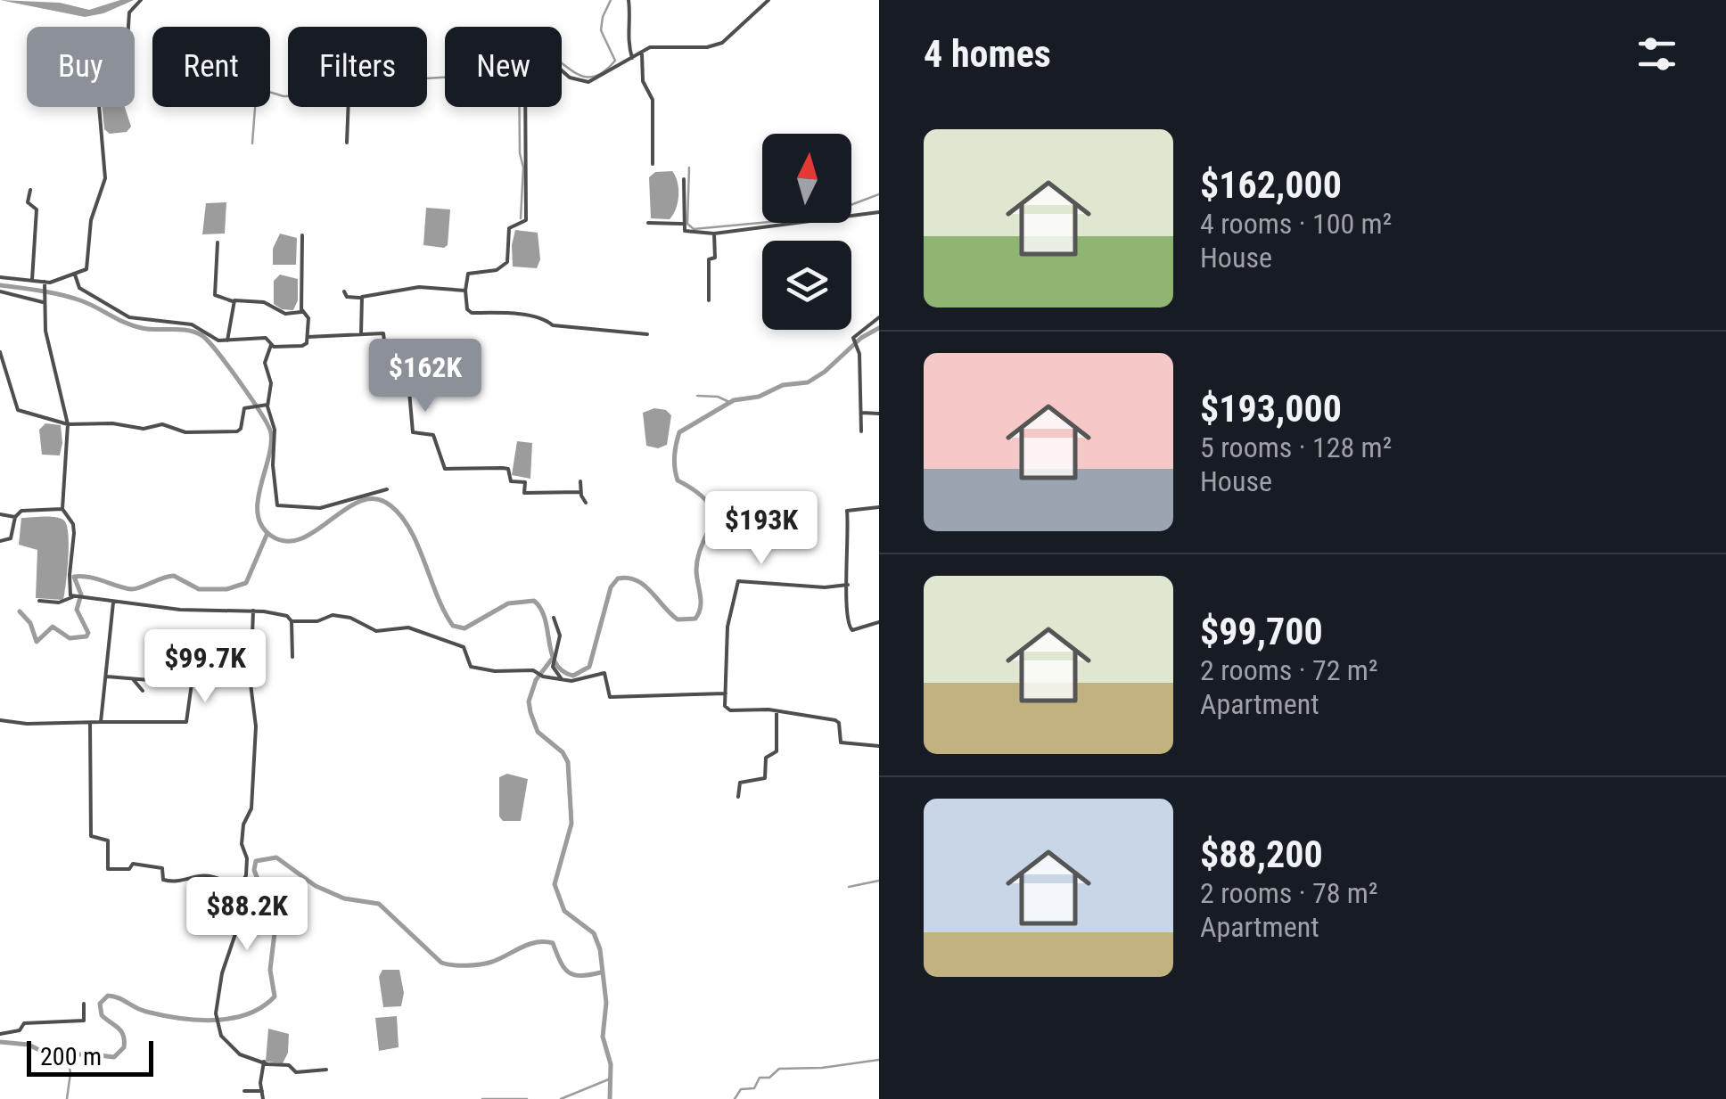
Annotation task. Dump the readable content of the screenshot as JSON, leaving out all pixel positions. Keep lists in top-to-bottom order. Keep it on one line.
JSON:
{"scale_bar":"200 m","north":"top","page":{"heading":"4 homes","chip":["Buy","Rent","Filters","New"],"list":[{"name":"$162,000","note":"4 rooms · 100 m² · House"},{"name":"$193,000","note":"5 rooms · 128 m² · House"},{"name":"$99,700","note":"2 rooms · 72 m² · Apartment"},{"name":"$88,200","note":"2 rooms · 78 m² · Apartment"}],"price":["$162K","$193K","$99.7K","$88.2K"],"scale":"200 m"}}
